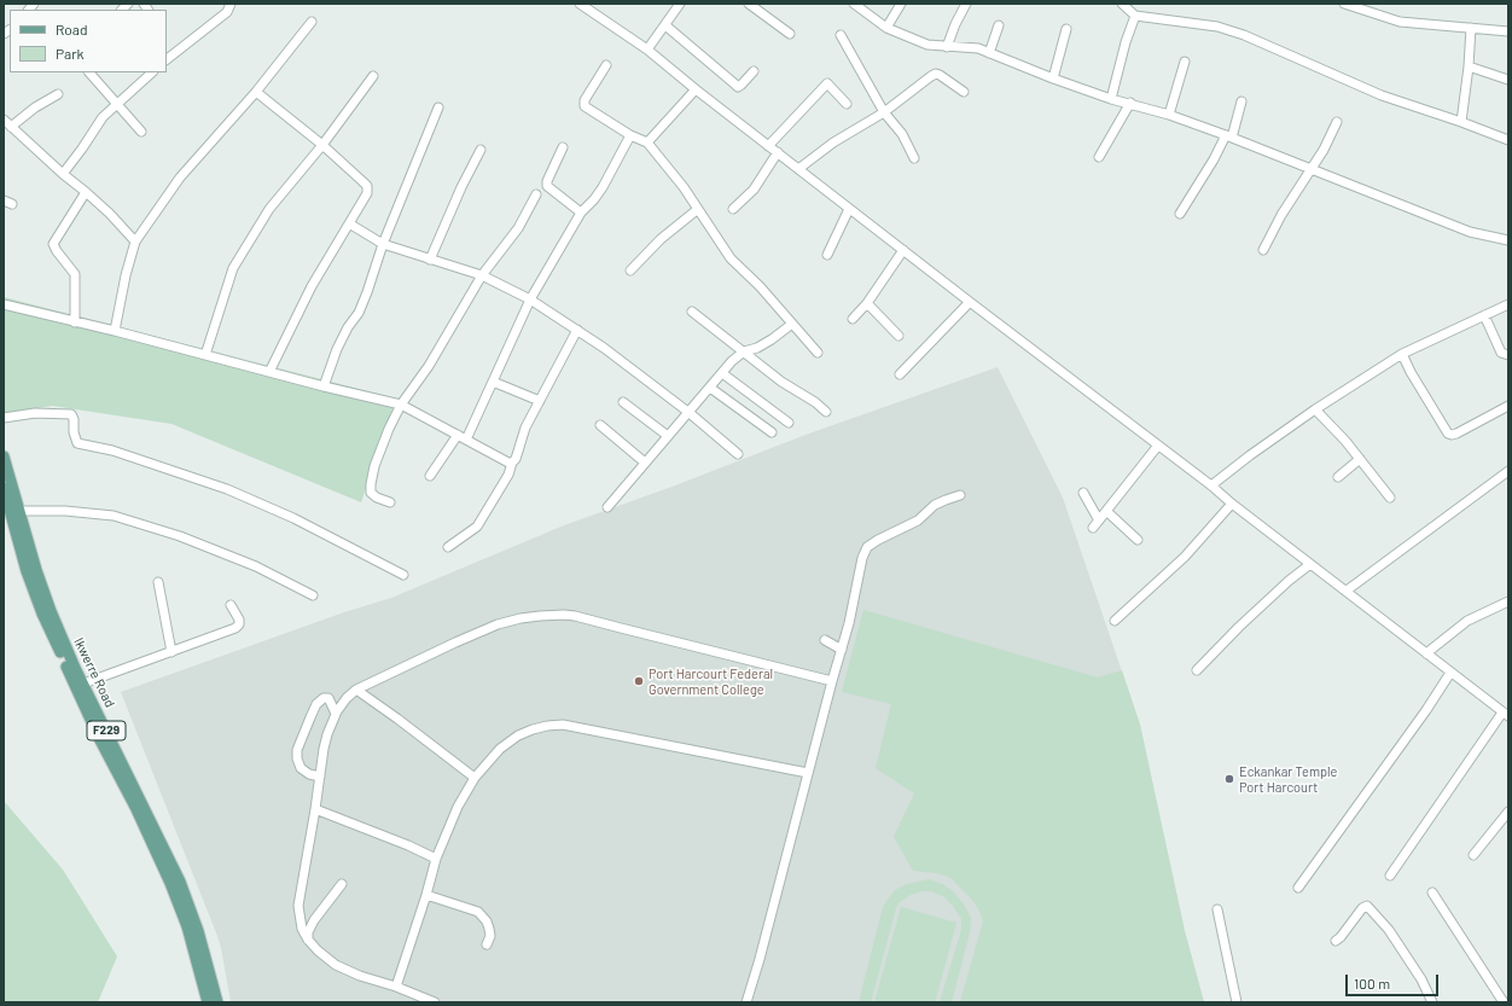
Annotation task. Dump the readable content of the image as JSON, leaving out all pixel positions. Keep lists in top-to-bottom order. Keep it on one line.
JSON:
{"streets":{"main road":["Ikwerre Road","F229"]},"places":["Port Harcourt Federal Government College","Eckankar Temple Port Harcourt"],"legend":["Road","Park"],"scale_bar":"100 m"}
